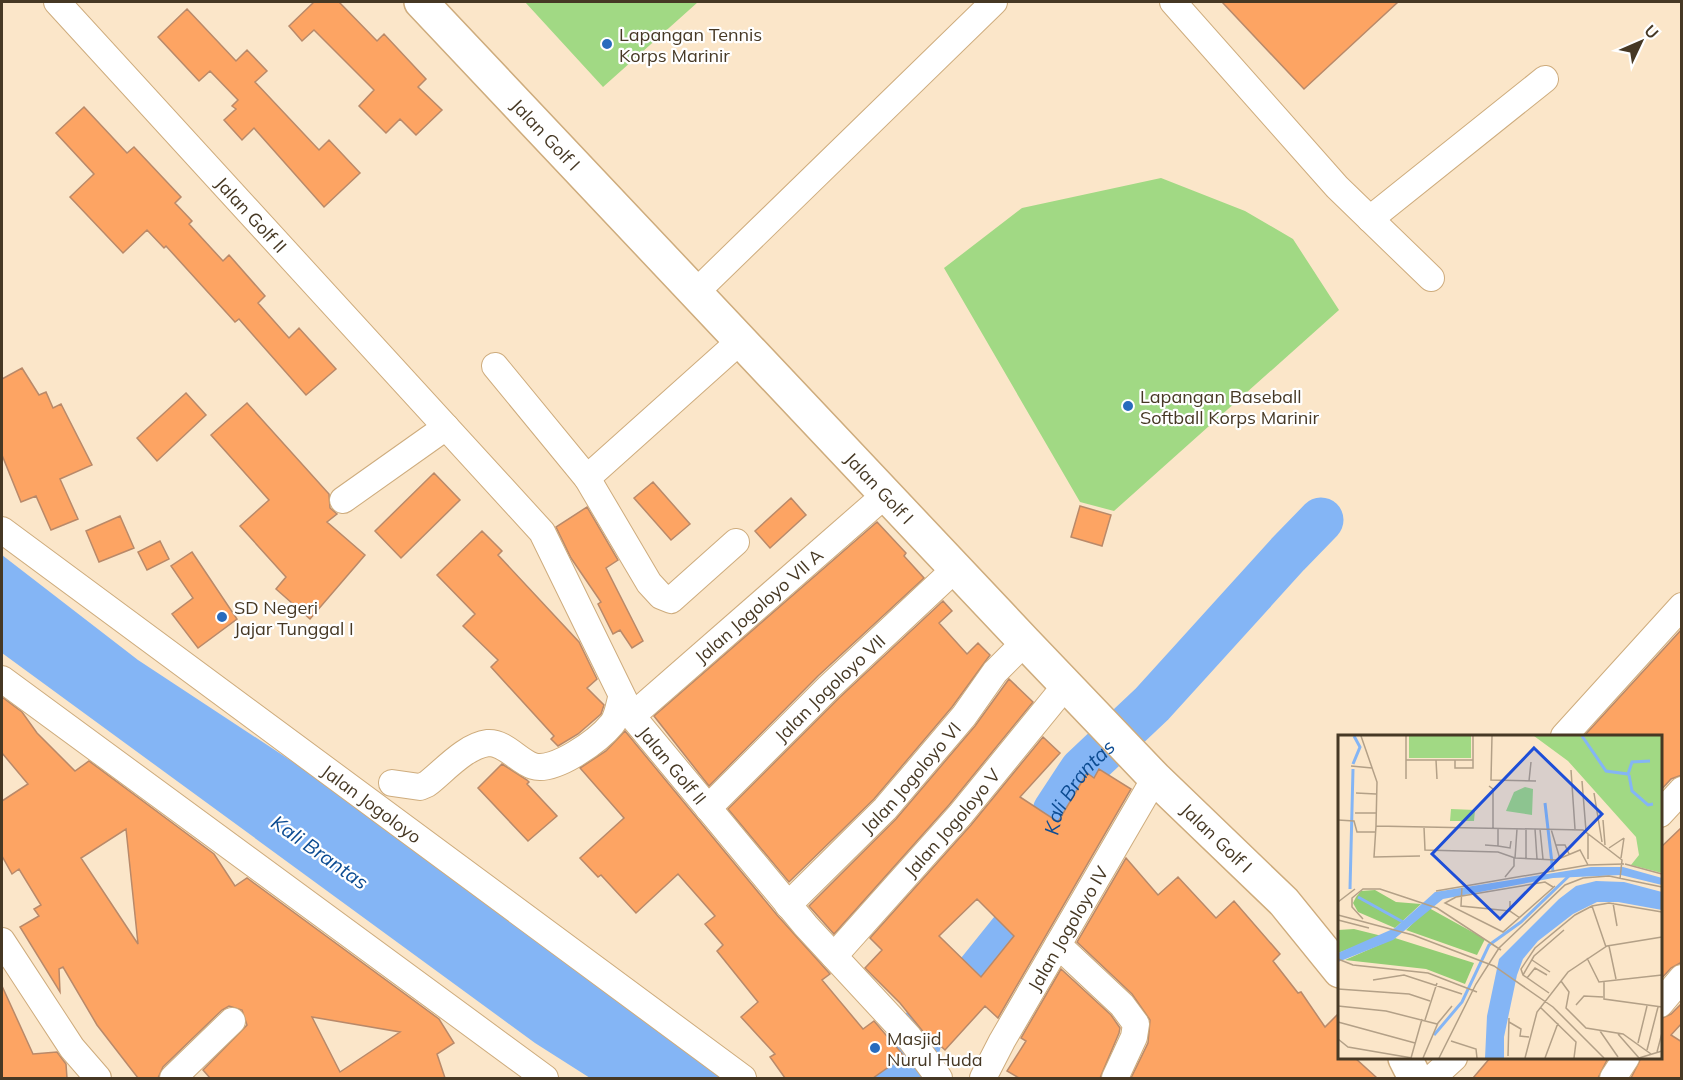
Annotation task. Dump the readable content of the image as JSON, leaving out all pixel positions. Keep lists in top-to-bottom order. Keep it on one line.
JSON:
{"streets":{"main road":["Jalan Golf I"],"street":["Jalan Golf II","Jalan Jogoloyo VII A","Jalan Jogoloyo VII","Jalan Jogoloyo VI","Jalan Jogoloyo","Jalan Jogoloyo V","Jalan Jogoloyo IV"]},"crossings":[["Jalan Golf I","Jalan Jogoloyo VII A"],["Jalan Golf I","Jalan Jogoloyo VII"],["Jalan Golf I","Jalan Jogoloyo VI"],["Jalan Golf I","Jalan Jogoloyo V"],["Jalan Golf I","Jalan Jogoloyo IV"],["Jalan Golf II","Jalan Jogoloyo VII A"],["Jalan Golf II","Jalan Jogoloyo VII"],["Jalan Golf II","Jalan Jogoloyo VI"],["Jalan Golf II","Jalan Jogoloyo V"]],"water":["Kali Brantas"],"places":["Lapangan Tennis Korps Marinir","Lapangan Baseball Softball Korps Marinir","SD Negeri Jajar Tunggal I","Masjid Nurul Huda"],"north":"top right"}
